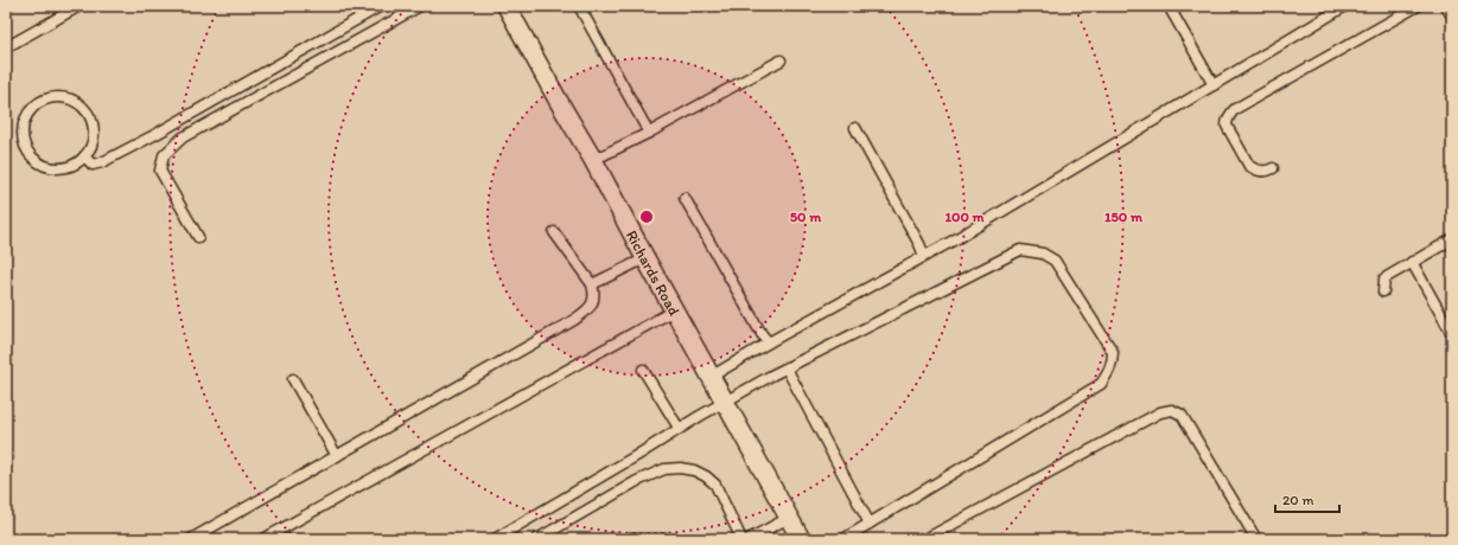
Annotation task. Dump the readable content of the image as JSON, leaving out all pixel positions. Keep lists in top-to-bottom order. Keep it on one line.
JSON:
{"streets":{"street":["Richards Road"]},"scale_bar":"20 m","rings":["50 m","100 m","150 m"]}
